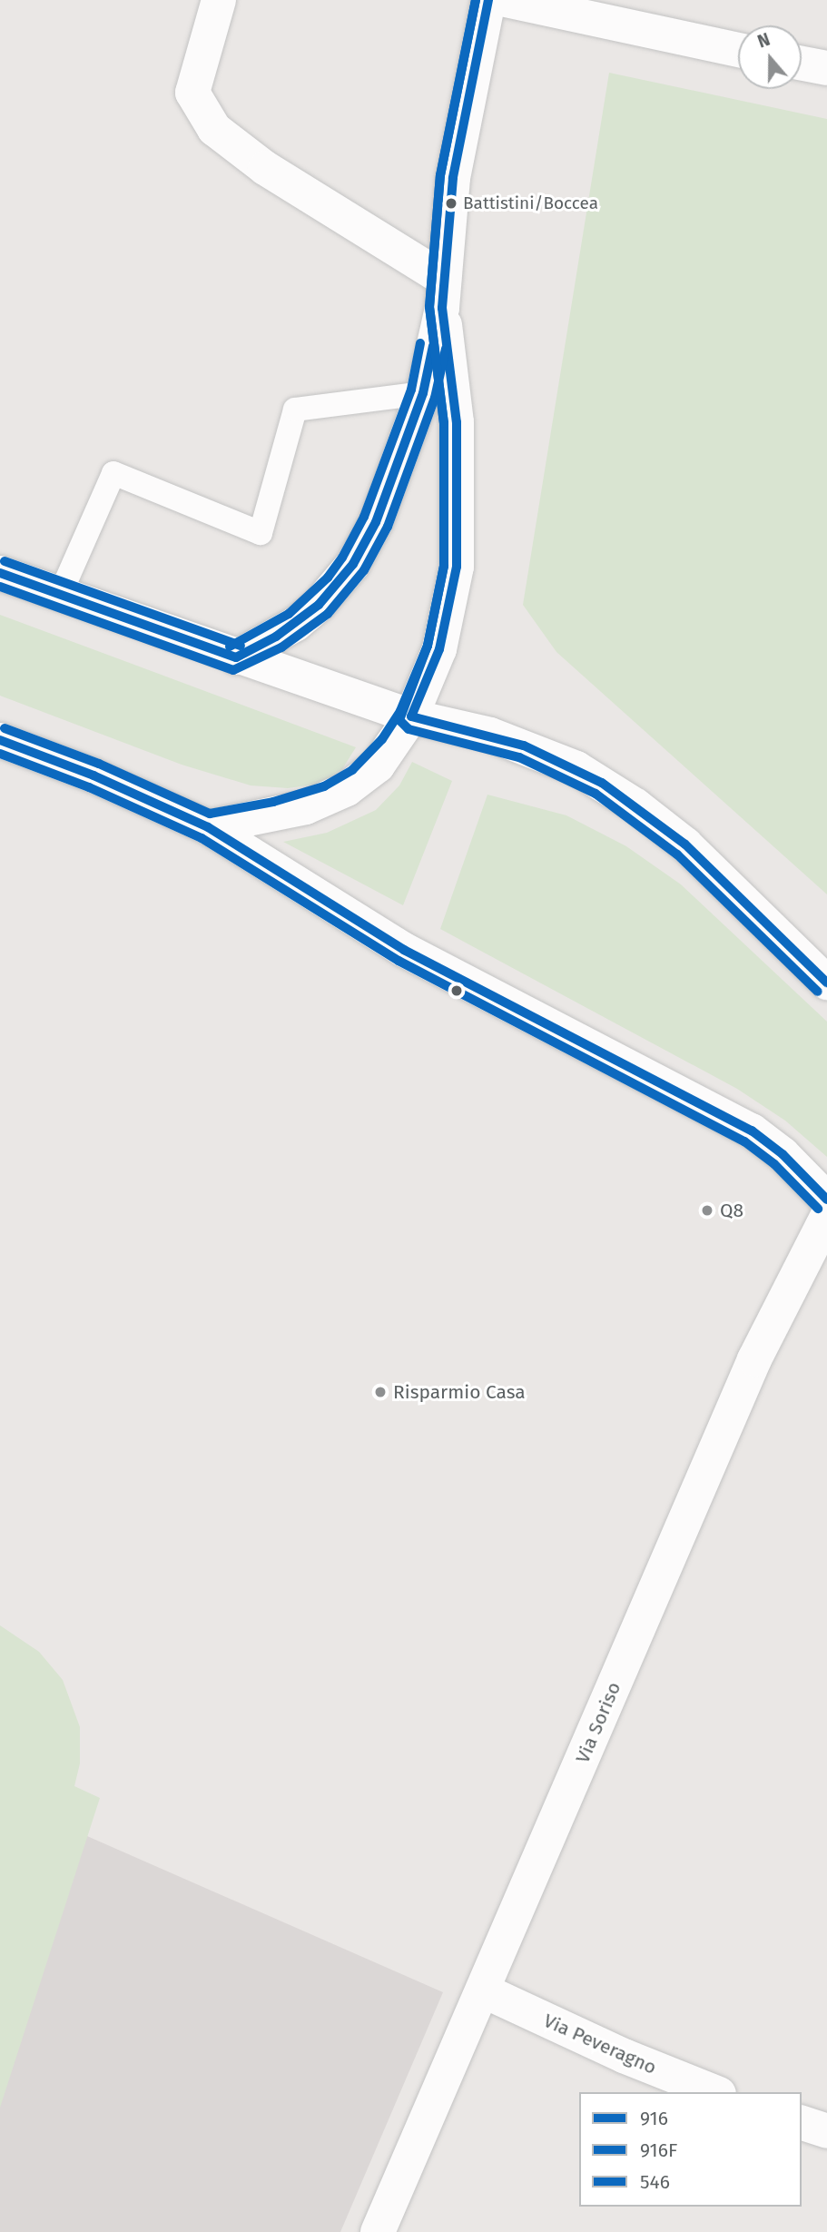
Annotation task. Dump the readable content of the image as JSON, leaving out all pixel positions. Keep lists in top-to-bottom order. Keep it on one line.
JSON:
{"streets":{"main road":["Via Soriso","Via Peveragno"]},"crossings":[["Via Soriso","Via Peveragno"]],"places":["Battistini/Boccea","Q8","Risparmio Casa"],"lines":["transit line 916","transit line 916F","transit line 546"],"legend":["916","916F","546"],"north":"top"}
